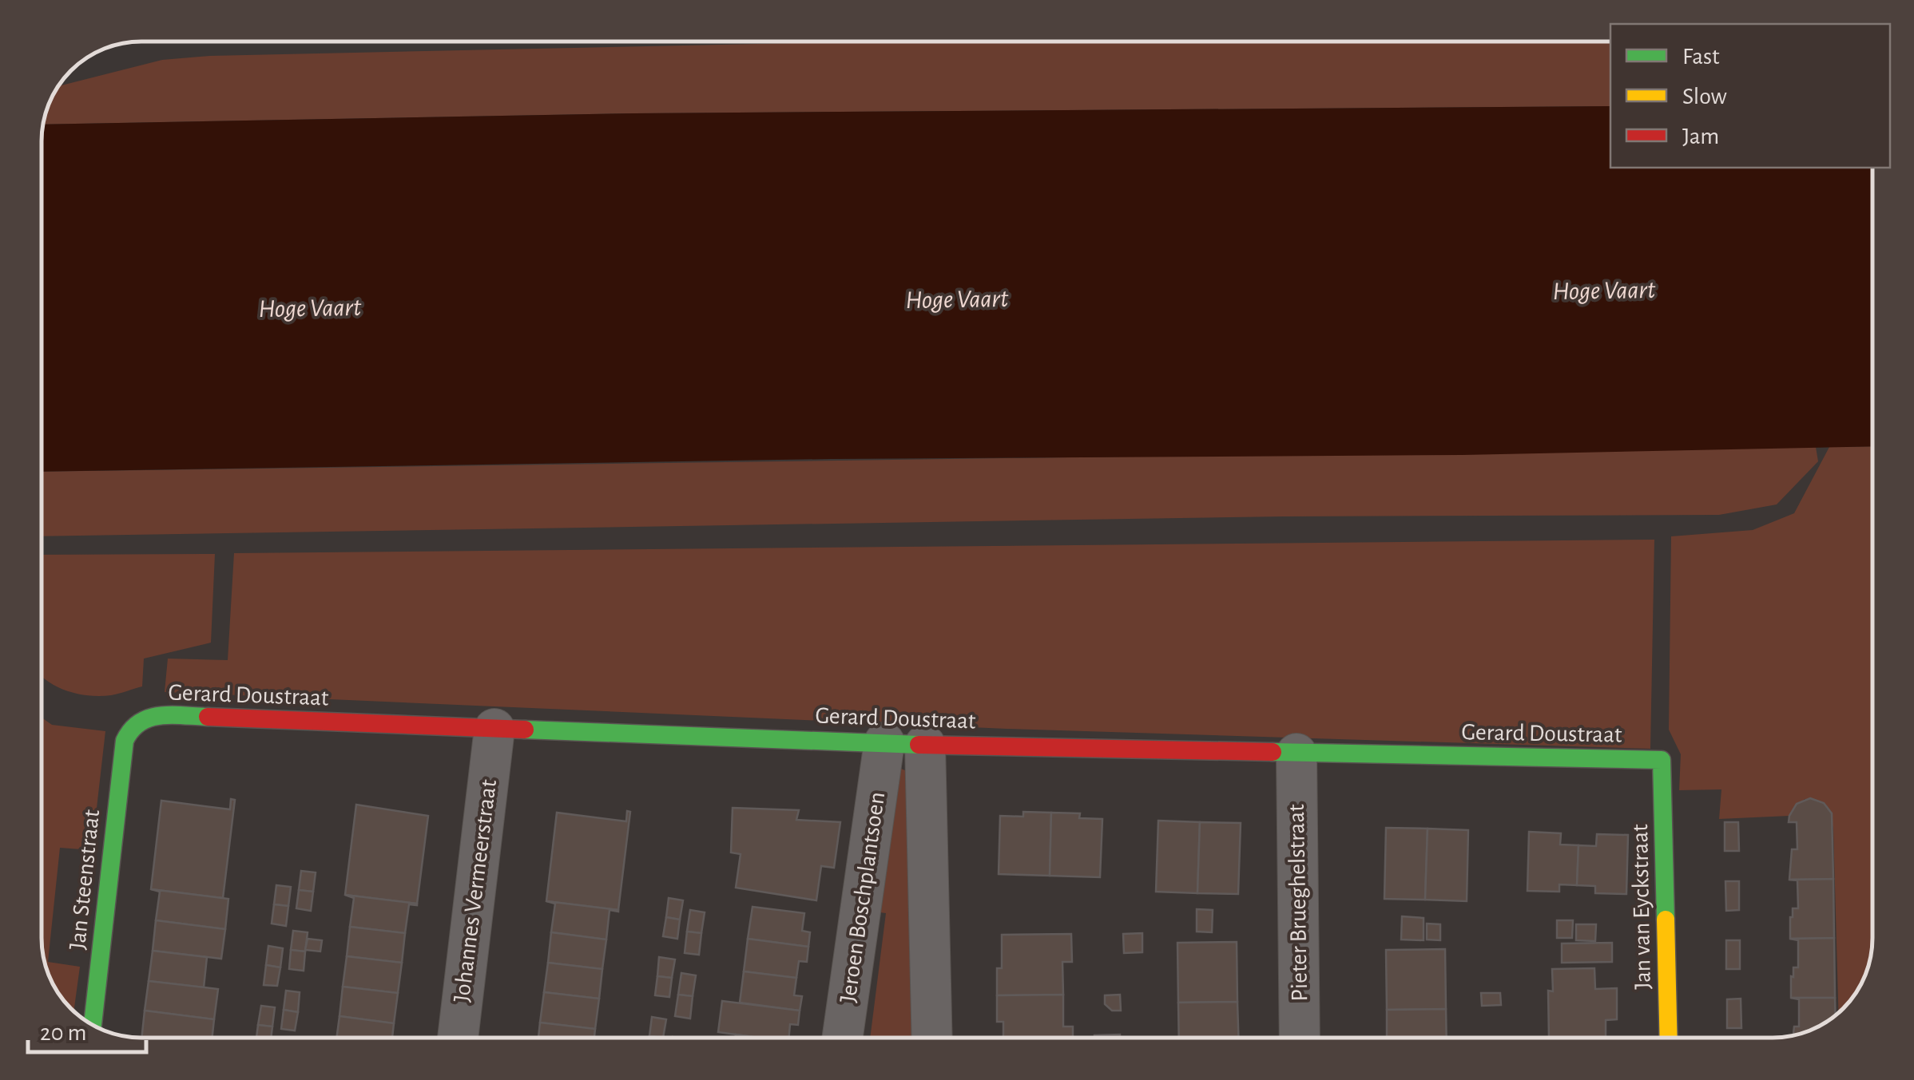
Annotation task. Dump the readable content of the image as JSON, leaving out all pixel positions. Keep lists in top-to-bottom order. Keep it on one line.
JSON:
{"streets":{"street":["Gerard Doustraat","Jan Steenstraat","Johannes Vermeerstraat","Jeroen Boschplantsoen","Pieter Brueghelstraat","Jan van Eyckstraat"]},"crossings":[["Gerard Doustraat","Jan Steenstraat"],["Gerard Doustraat","Johannes Vermeerstraat"],["Gerard Doustraat","Jeroen Boschplantsoen"],["Gerard Doustraat","Pieter Brueghelstraat"],["Gerard Doustraat","Jan van Eyckstraat"]],"water":["Hoge Vaart"],"legend":["Fast","Slow","Jam"],"scale_bar":"20 m"}
